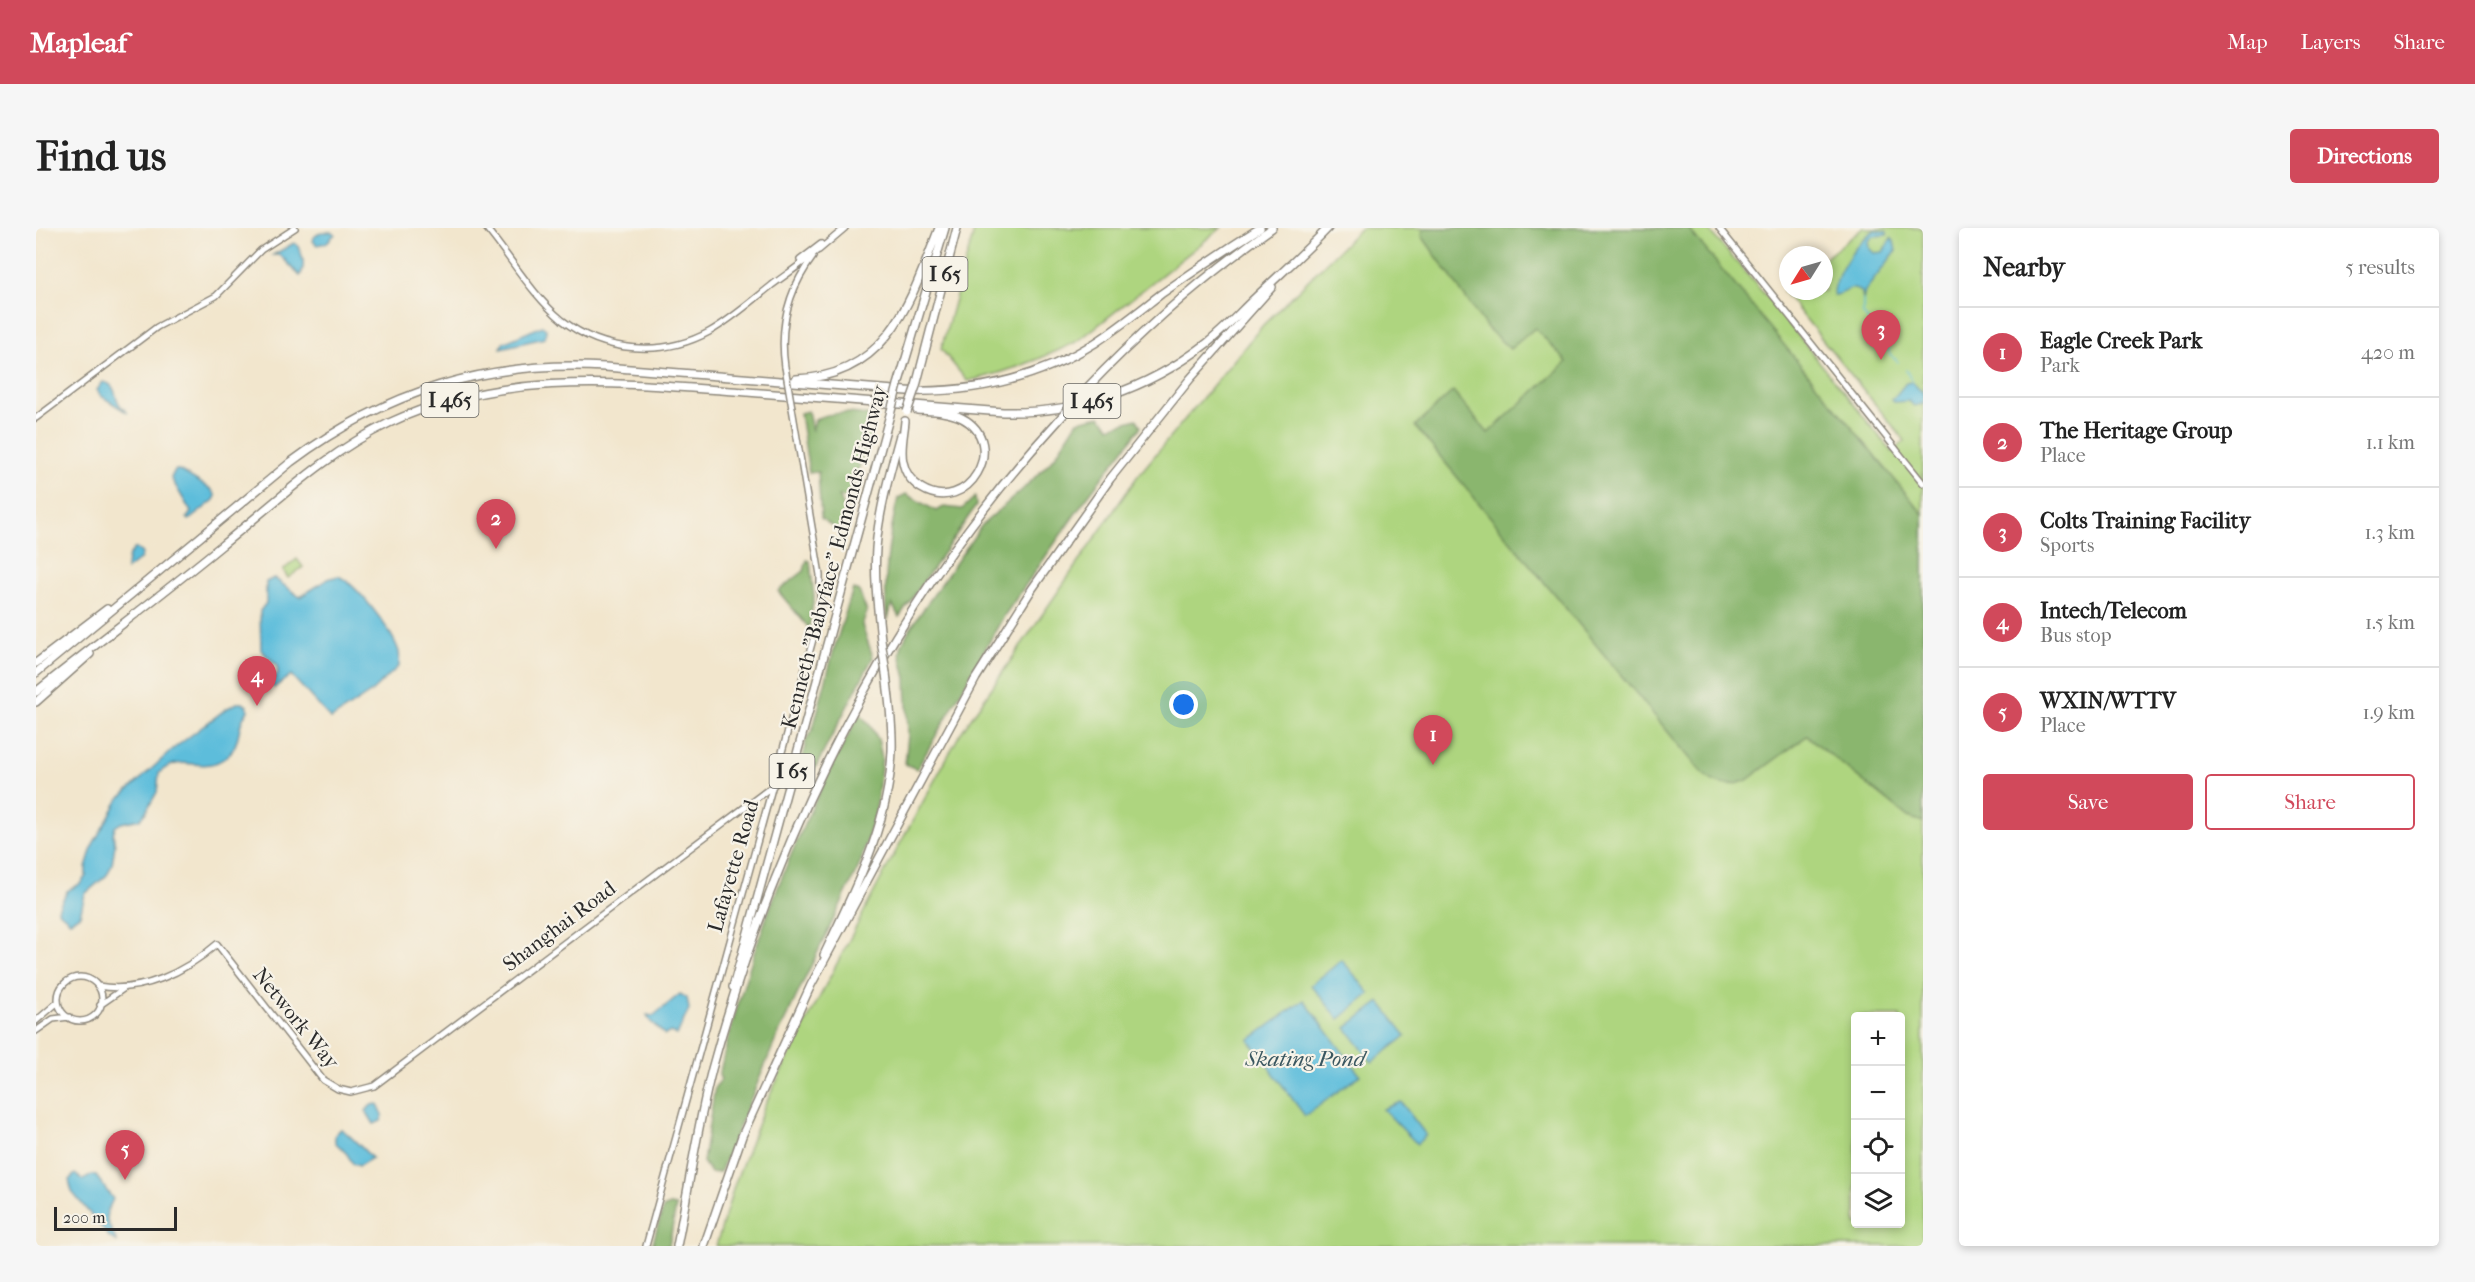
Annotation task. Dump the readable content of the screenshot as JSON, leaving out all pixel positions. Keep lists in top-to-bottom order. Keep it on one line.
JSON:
{"streets":{"highway":["I 65","I 465","Kenneth \"Babyface\" Edmonds Highway"],"street":["Lafayette Road","Shanghai Road","Network Way"]},"crossings":[["I 65","Kenneth \"Babyface\" Edmonds Highway"],["Lafayette Road","Shanghai Road"],["Shanghai Road","Network Way"]],"water":["Skating Pond"],"scale_bar":"200 m","north":"bottom left","page":{"header":"Mapleaf","nav":["Map","Layers","Share"],"buttons":["Directions",["Save","Share"]],"title":"Find us","heading":["Nearby","5 results"],"list":[{"mark":"1","name":"Eagle Creek Park","note":"Park","value":"420 m"},{"mark":"2","name":"The Heritage Group","note":"Place","value":"1.1 km"},{"mark":"3","name":"Colts Training Facility","note":"Sports","value":"1.3 km"},{"mark":"4","name":"Intech/Telecom","note":"Bus stop","value":"1.5 km"},{"mark":"5","name":"WXIN/WTTV","note":"Place","value":"1.9 km"}],"pins":["3","2","4","1","5"],"map_buttons":["+","−"],"scale":"200 m"}}
